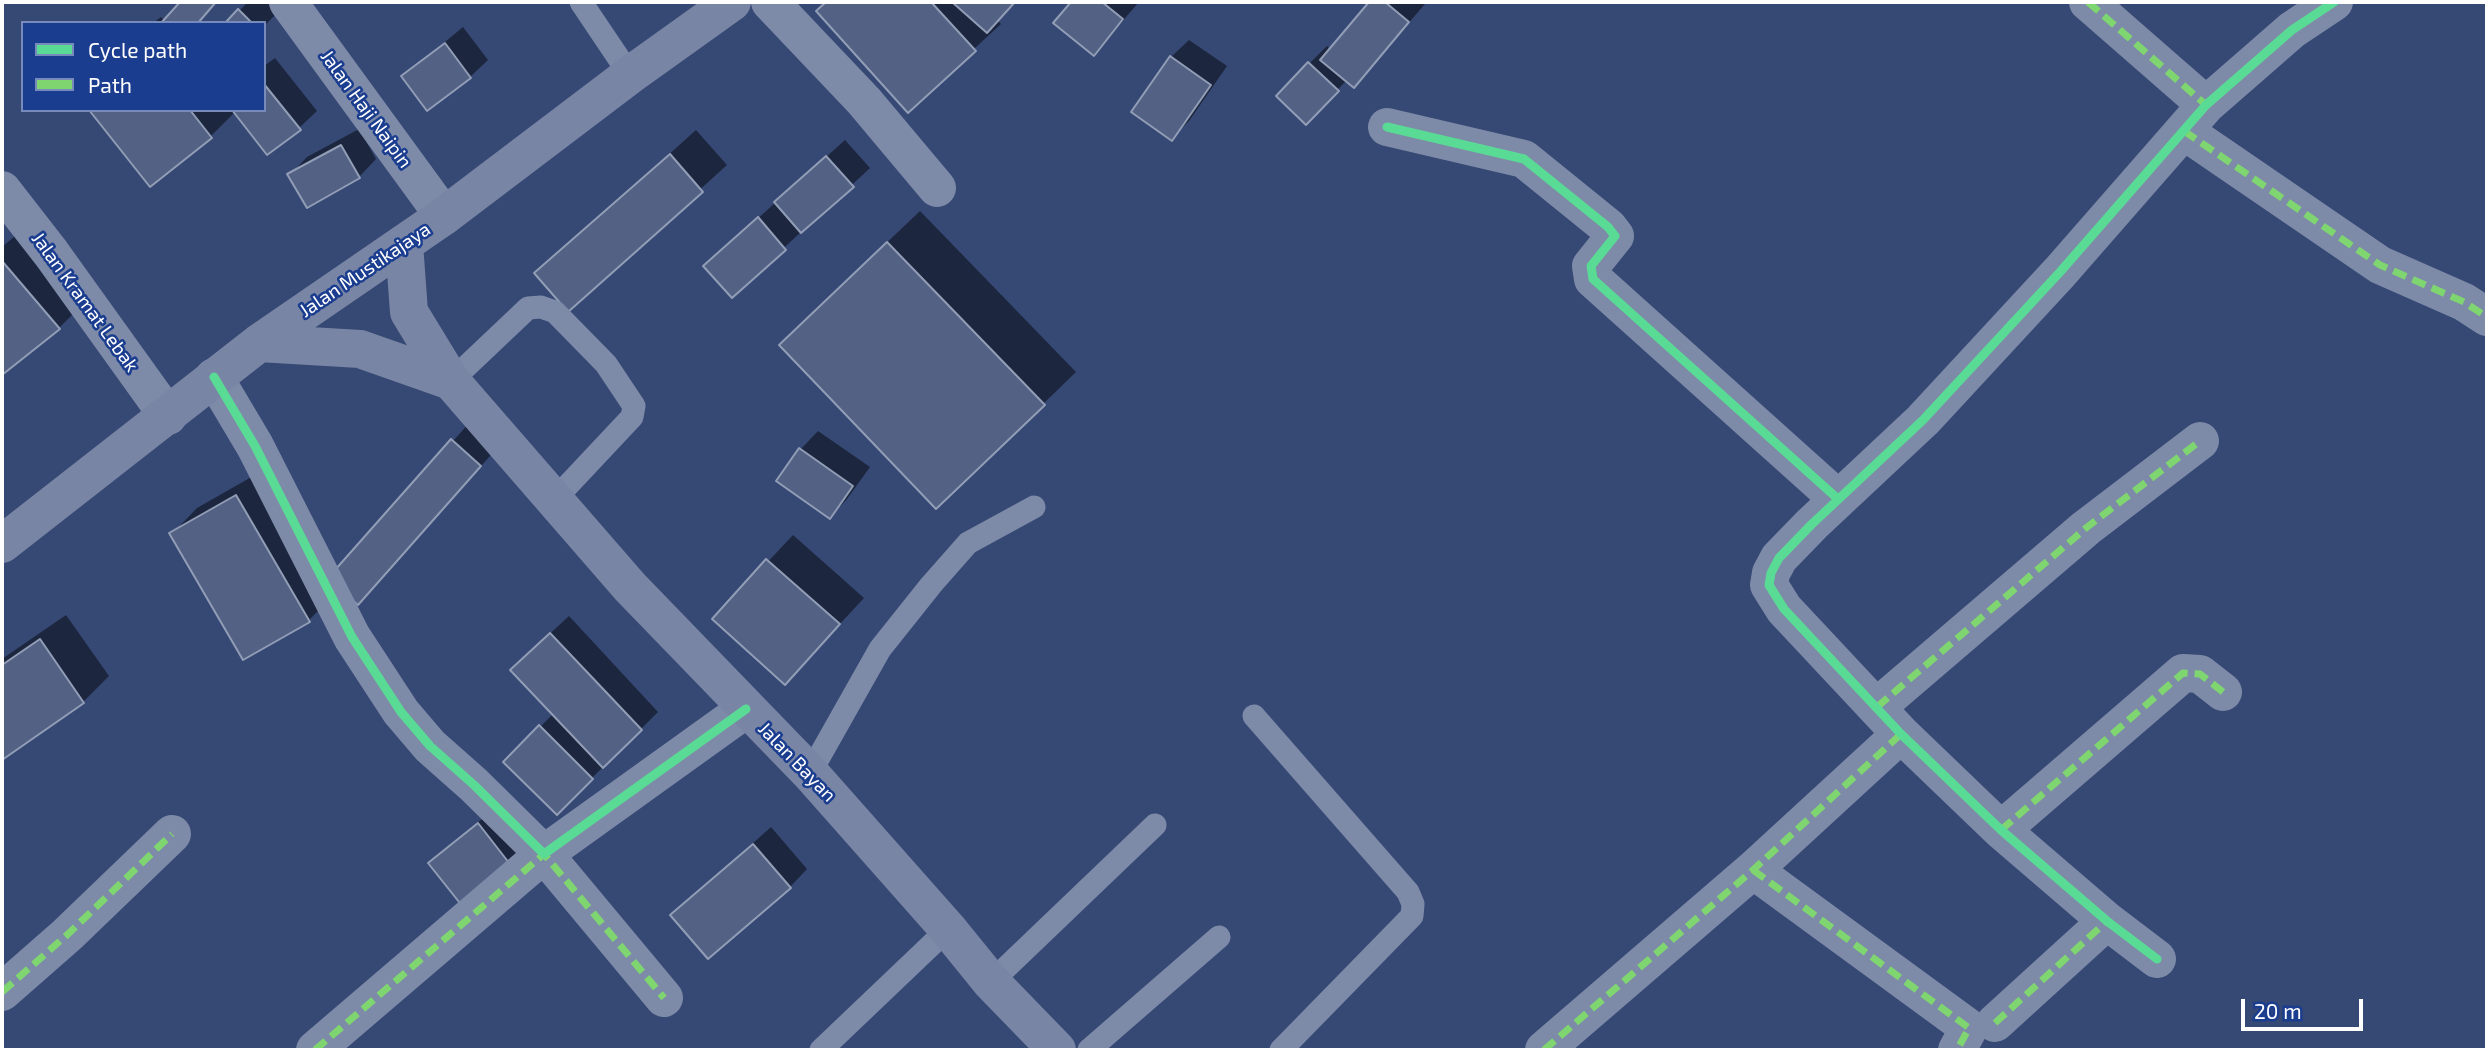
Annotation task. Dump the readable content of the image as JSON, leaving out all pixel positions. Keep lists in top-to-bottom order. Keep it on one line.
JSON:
{"streets":{"main road":["Jalan Mustikajaya","Jalan Bayan"],"street":["Jalan Haji Naipin","Jalan Kramat Lebak"]},"crossings":[["Jalan Haji Naipin","Jalan Mustikajaya"],["Jalan Mustikajaya","Jalan Kramat Lebak"],["Jalan Mustikajaya","Jalan Bayan"]],"legend":["Cycle path","Path"],"scale_bar":"20 m"}
